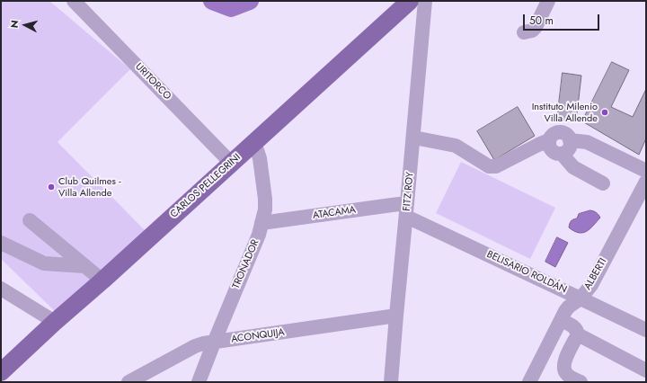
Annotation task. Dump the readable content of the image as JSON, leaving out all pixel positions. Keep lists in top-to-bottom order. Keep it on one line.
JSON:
{"streets":{"main road":["CARLOS PELLEGRINI"],"street":["URITORCO","FITZ ROY","ATACAMA","TRONADOR","BELISARIO ROLDÁN","ALBERTI","ACONQUIJA"]},"crossings":[["URITORCO","CARLOS PELLEGRINI"],["CARLOS PELLEGRINI","TRONADOR"],["FITZ ROY","ATACAMA"],["FITZ ROY","BELISARIO ROLDÁN"],["FITZ ROY","ACONQUIJA"],["ATACAMA","TRONADOR"],["ATACAMA","BELISARIO ROLDÁN"],["TRONADOR","ACONQUIJA"],["BELISARIO ROLDÁN","ALBERTI"]],"places":["Instituto Milenio Villa Allende","Club Quilmes - Villa Allende"],"scale_bar":"50 m","north":"left"}
